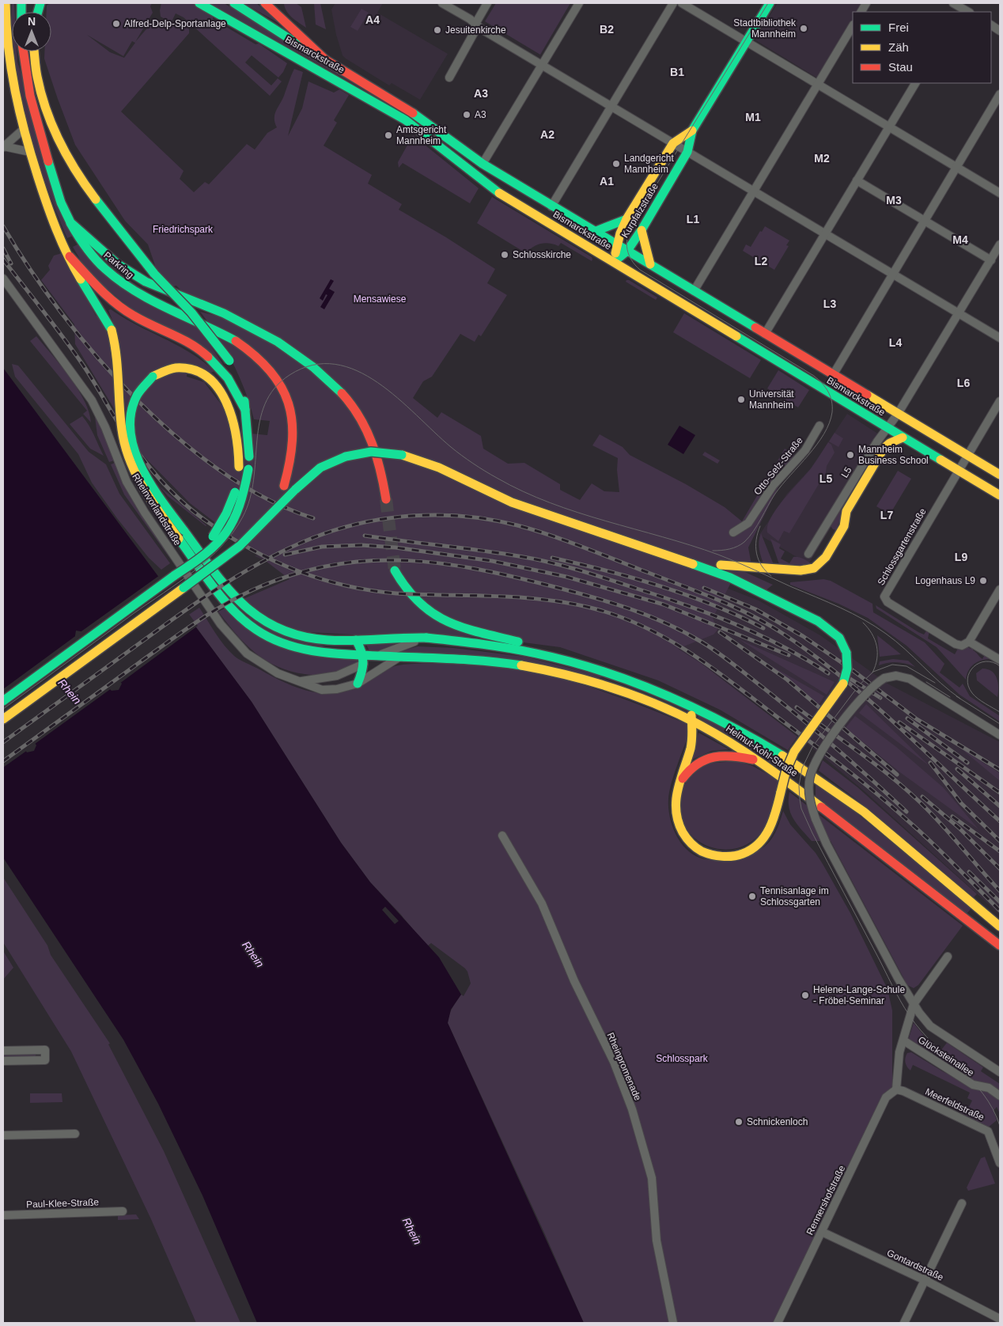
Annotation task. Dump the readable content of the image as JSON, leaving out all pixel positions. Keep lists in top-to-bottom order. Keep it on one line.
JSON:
{"streets":{"main road":["Bismarckstraße","Kurpfalzstraße","Parkring","Helmut-Kohl-Straße"],"street":["Otto-Selz-Straße","L5","Rheinvorlandstraße","Schlossgartenstraße","Glücksteinallee","Rheinpromenade","Meerfeldstraße","Rennershofstraße","Paul-Klee-Straße","Gontardstraße"]},"crossings":[["Bismarckstraße","Kurpfalzstraße"],["Bismarckstraße","L5"],["Bismarckstraße","Schlossgartenstraße"],["Rheinvorlandstraße","Helmut-Kohl-Straße"],["Meerfeldstraße","Rennershofstraße"],["Rennershofstraße","Gontardstraße"]],"districts":["A4","B2","B1","A3","M1","A2","M2","A1","M3","L1","M4","L2","L3","L4","L6","L5","L7","L9"],"water":["Rhein"],"parks":["Friedrichspark","Mensawiese","Schlosspark"],"places":["Alfred-Delp-Sportanlage","Stadtbibliothek Mannheim","Jesuitenkirche","A3","Amtsgericht Mannheim","Landgericht Mannheim","Schlosskirche","Universität Mannheim","Mannheim Business School","Logenhaus L9","Tennisanlage im Schlossgarten","Helene-Lange-Schule - Fröbel-Seminar","Schnickenloch"],"legend":["Frei","Zäh","Stau"],"north":"top"}
